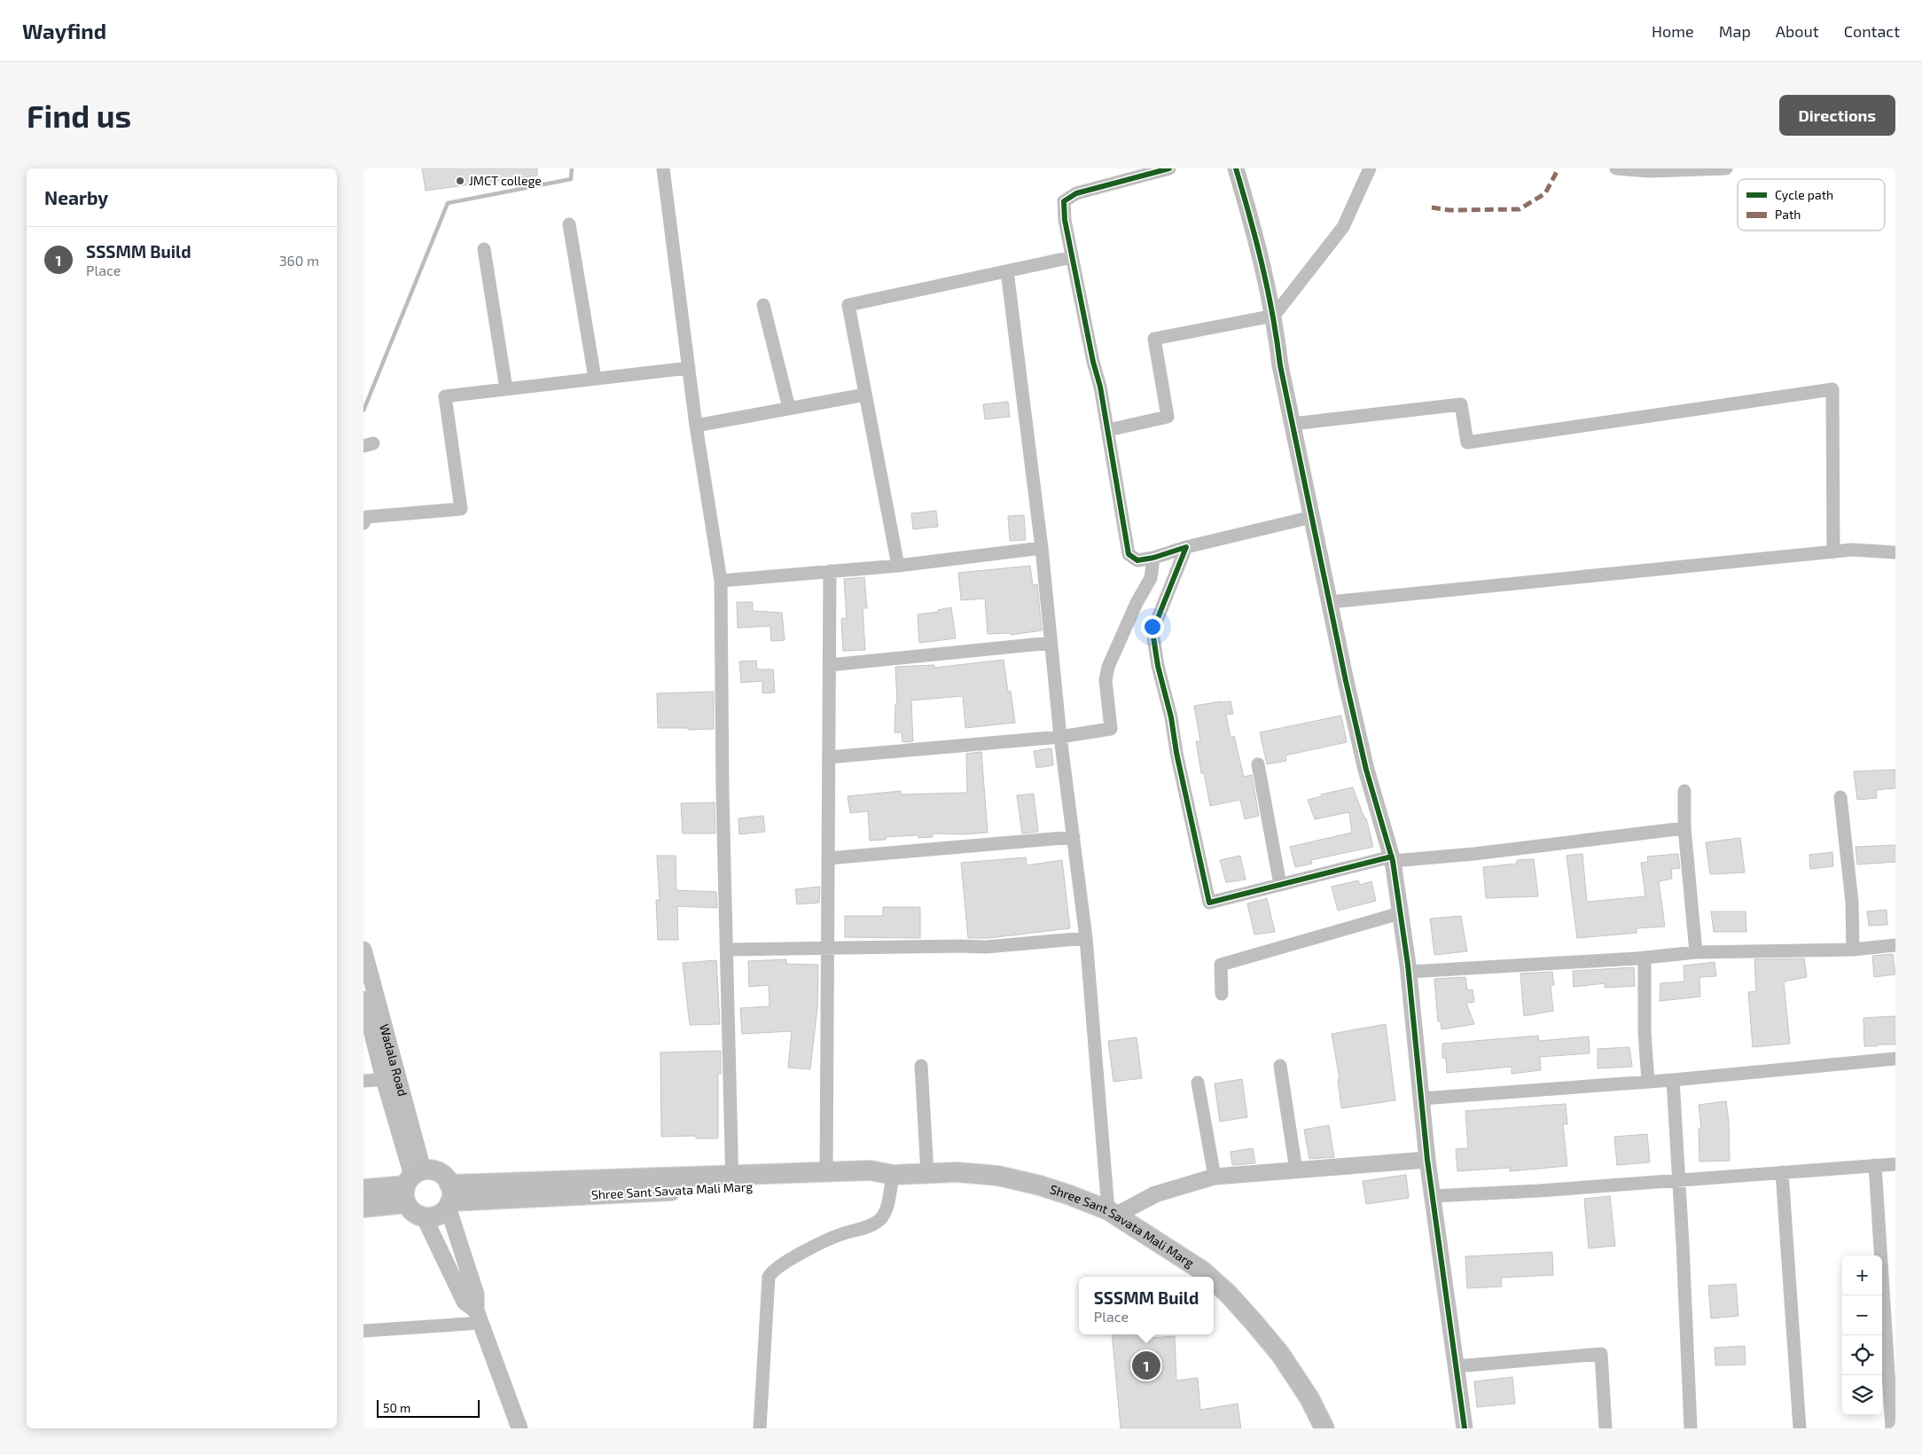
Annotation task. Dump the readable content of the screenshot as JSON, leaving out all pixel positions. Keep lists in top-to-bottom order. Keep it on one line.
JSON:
{"streets":{"main road":["Shree Sant Savata Mali Marg"],"street":["Wadala Road"]},"crossings":[["Wadala Road","Shree Sant Savata Mali Marg"]],"places":["JMCT college"],"legend":["Cycle path","Path"],"scale_bar":"50 m","page":{"header":"Wayfind","nav":["Home","Map","About","Contact"],"buttons":"Directions","title":"Find us","heading":"Nearby","list":[{"mark":"1","name":"SSSMM Build","note":"Place","value":"360 m"}],"map_buttons":["+","−"],"popup":["SSSMM Build","Place"],"pins":"1","scale":"50 m"}}
